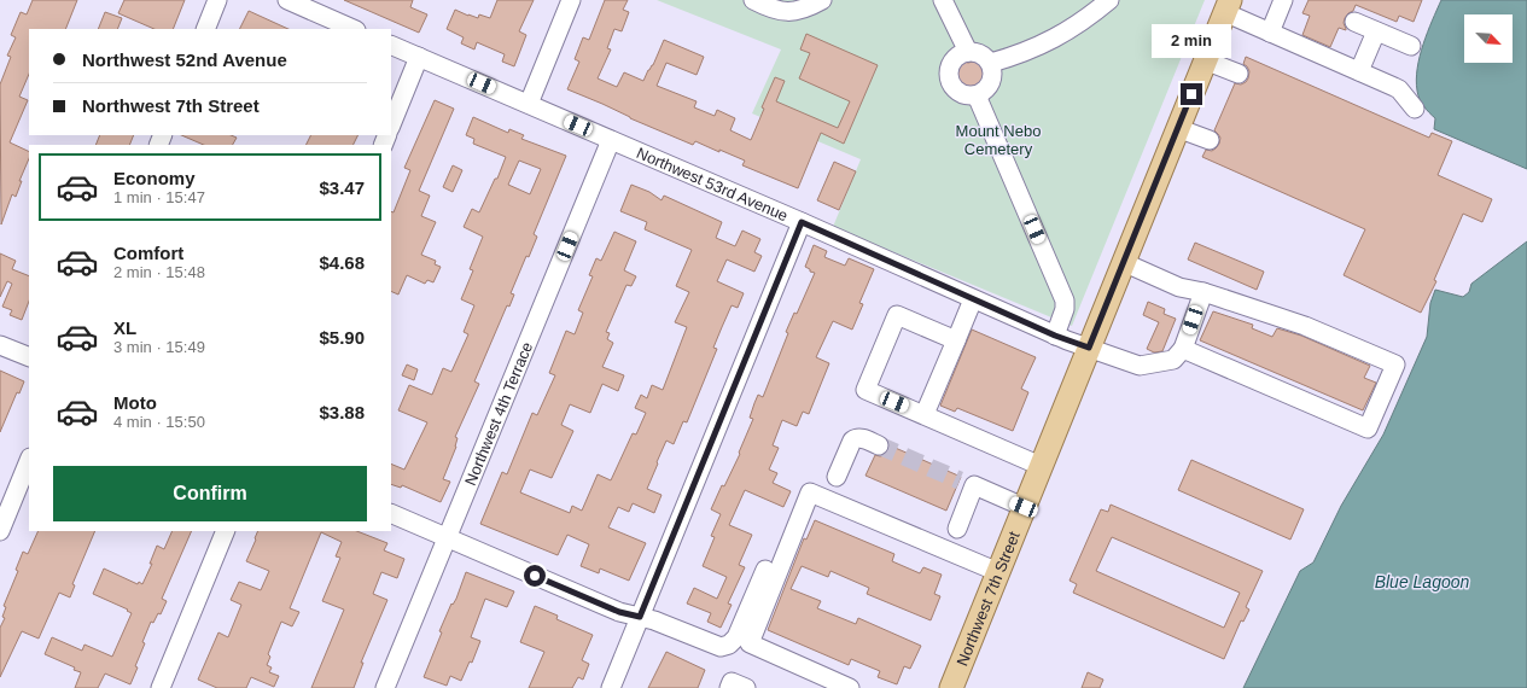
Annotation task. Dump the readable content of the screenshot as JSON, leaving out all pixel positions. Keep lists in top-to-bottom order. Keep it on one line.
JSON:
{"streets":{"main road":["Northwest 7th Street"],"street":["Northwest 53rd Avenue","Northwest 4th Terrace"]},"crossings":[["Northwest 53rd Avenue","Northwest 4th Terrace"],["Northwest 53rd Avenue","Northwest 7th Street"]],"water":["Blue Lagoon"],"parks":["Mount Nebo Cemetery"],"north":"bottom right","page":{"bubble":"2 min","banner":["Northwest 52nd Avenue","Northwest 7th Street"],"list":[{"name":"Economy","note":"1 min · 15:47","value":"$3.47"},{"name":"Comfort","note":"2 min · 15:48","value":"$4.68"},{"name":"XL","note":"3 min · 15:49","value":"$5.90"},{"name":"Moto","note":"4 min · 15:50","value":"$3.88"}],"buttons":"Confirm"}}
